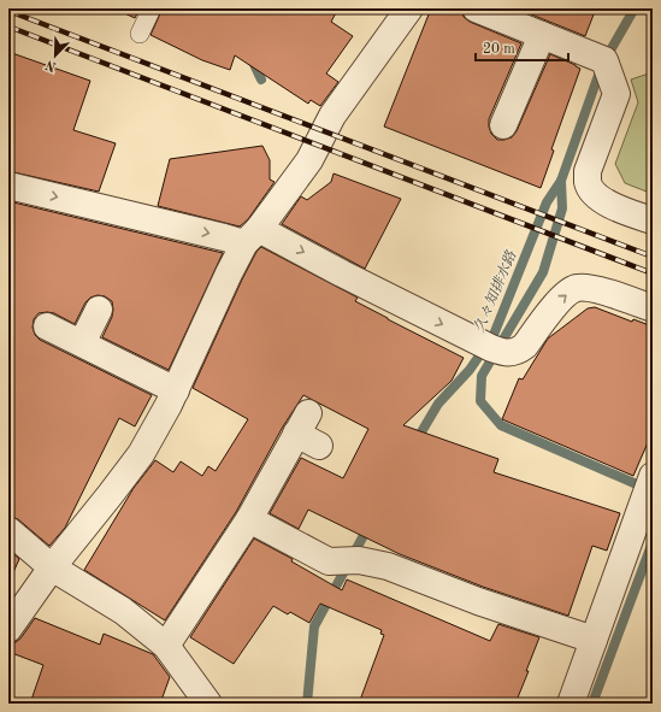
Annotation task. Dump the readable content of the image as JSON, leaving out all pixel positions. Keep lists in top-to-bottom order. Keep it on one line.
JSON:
{"water":["久々知排水路"],"scale_bar":"20 m","north":"bottom left"}
